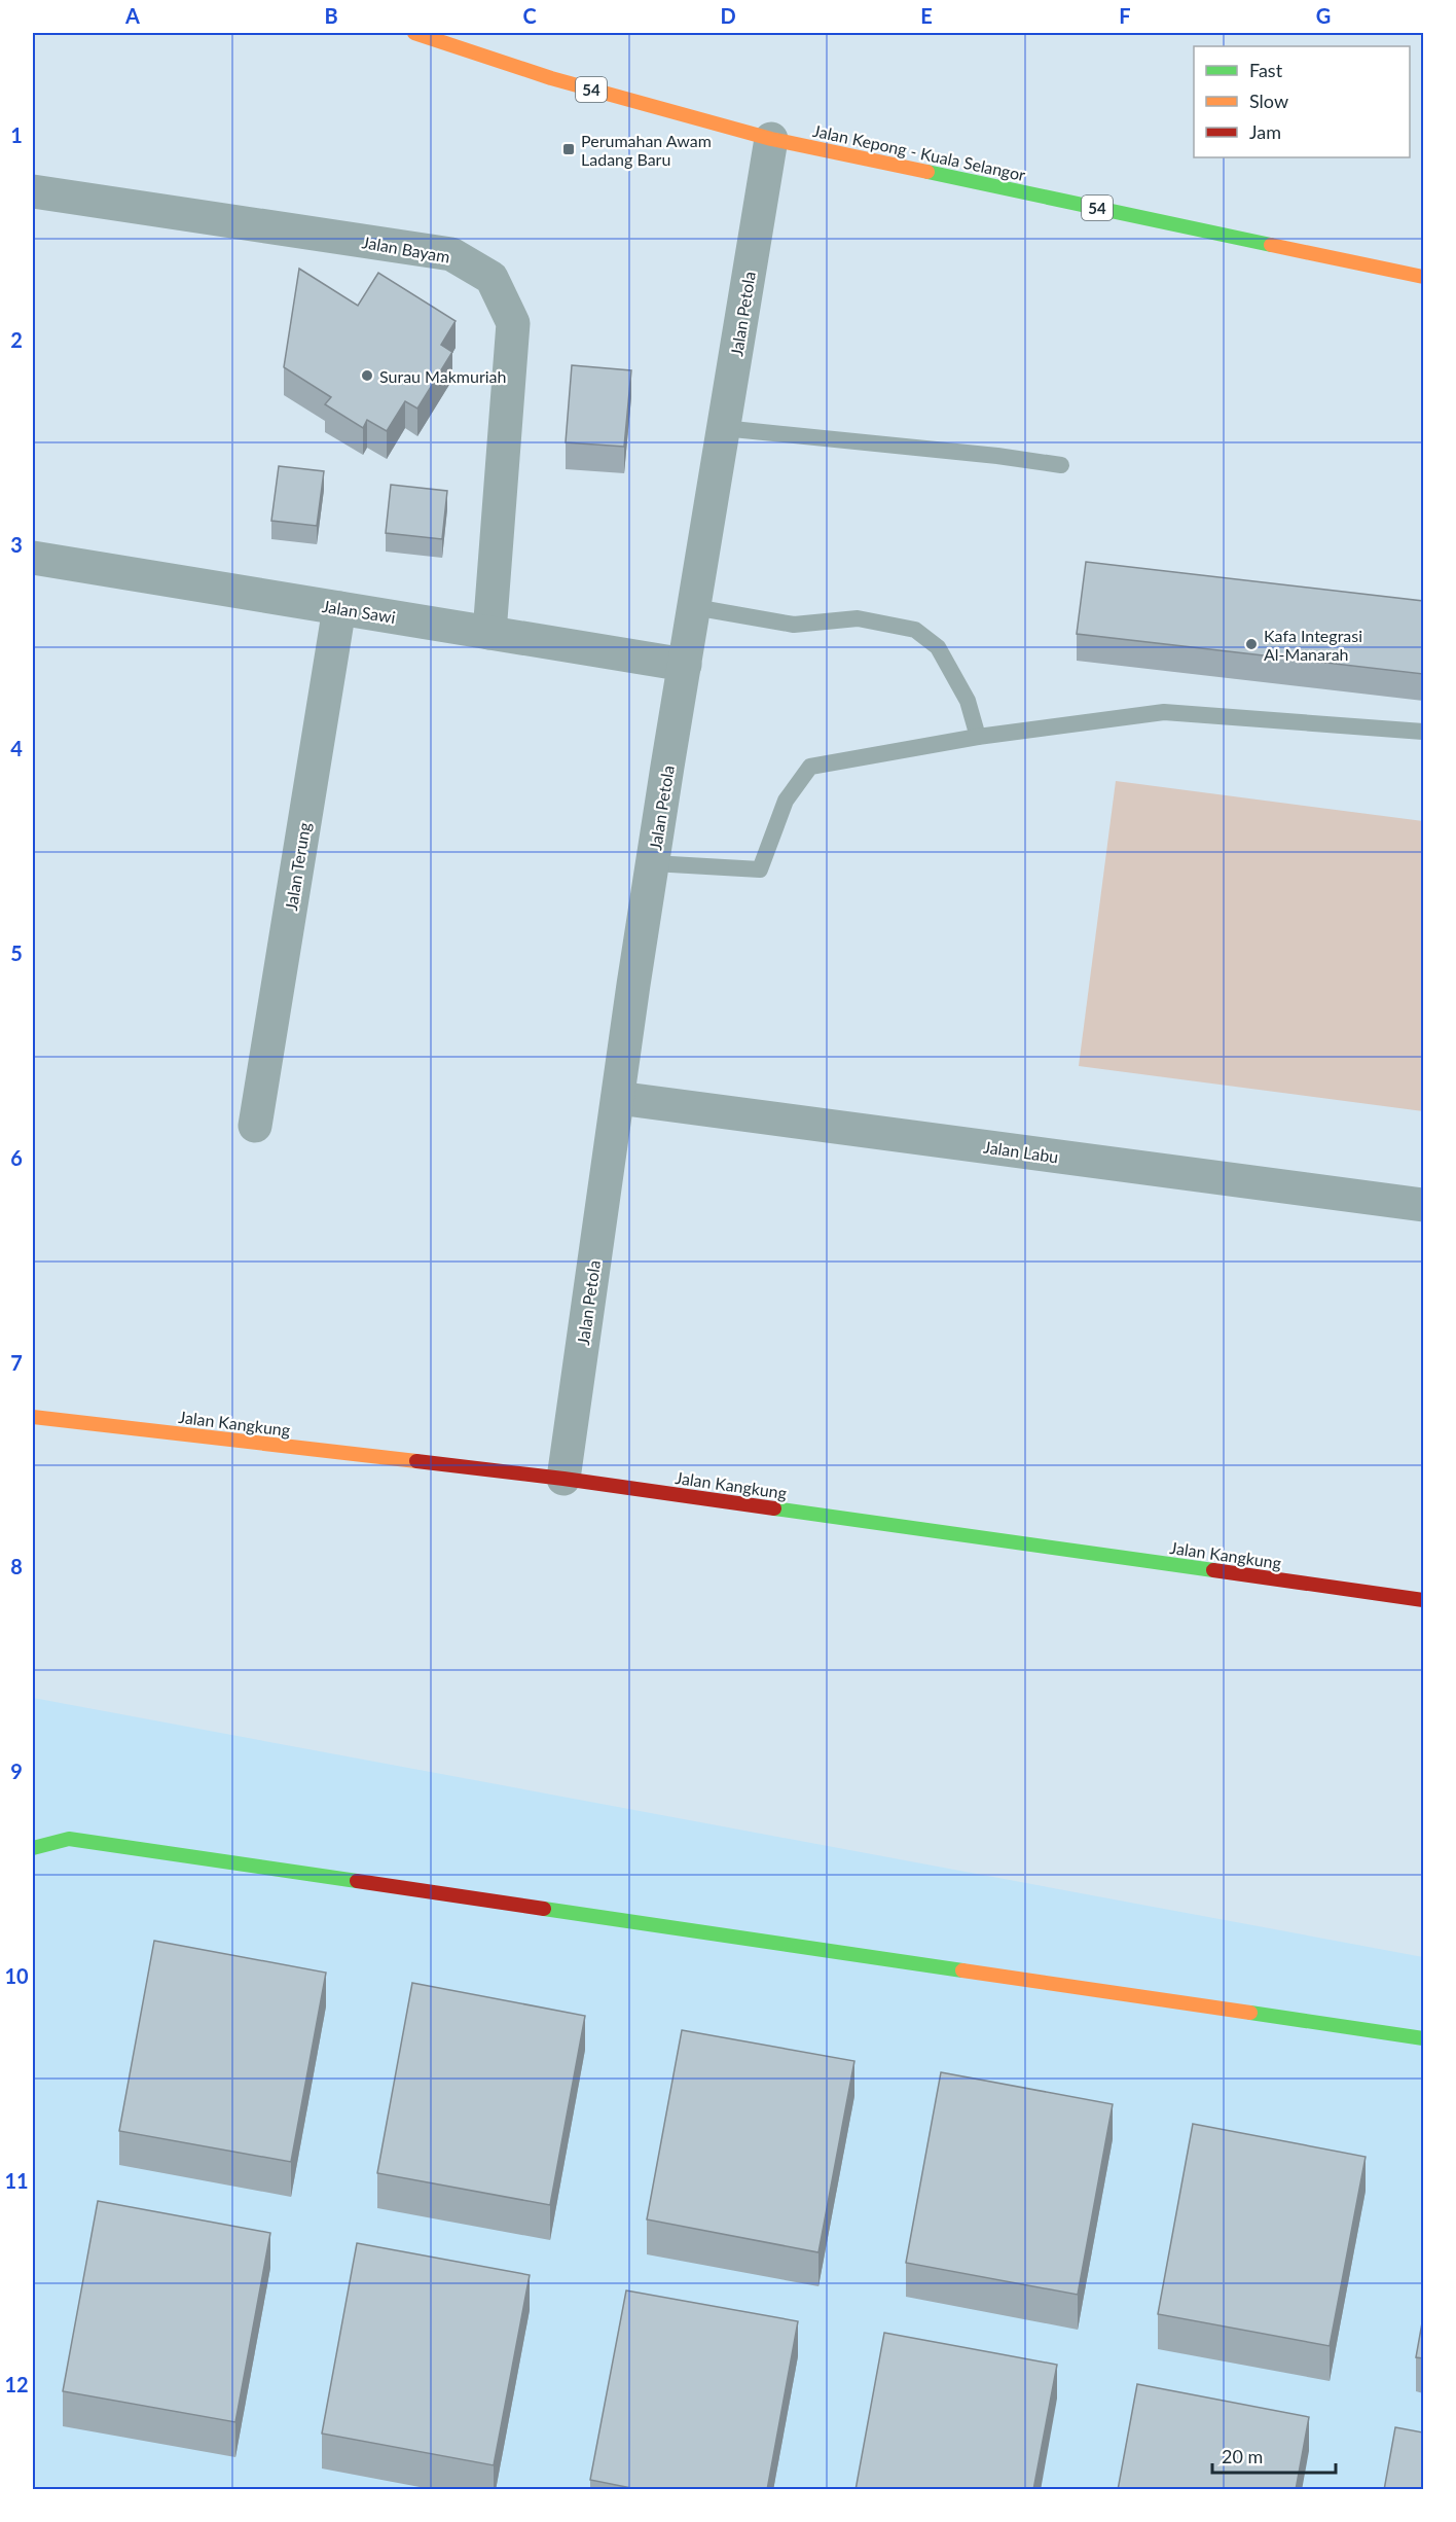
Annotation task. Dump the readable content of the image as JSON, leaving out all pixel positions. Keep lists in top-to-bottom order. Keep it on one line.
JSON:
{"streets":{"main road":["54","Jalan Kepong - Kuala Selangor","Jalan Kangkung"],"street":["Jalan Bayam","Jalan Petola","Jalan Sawi","Jalan Terung","Jalan Labu"]},"crossings":[["Jalan Kepong - Kuala Selangor","Jalan Petola"],["Jalan Bayam","Jalan Sawi"],["Jalan Petola","Jalan Sawi"],["Jalan Petola","Jalan Labu"],["Jalan Petola","Jalan Kangkung"],["Jalan Sawi","Jalan Terung"]],"places":{"transit":["Perumahan Awam Ladang Baru"],"other":["Surau Makmuriah","Kafa Integrasi Al-Manarah"]},"legend":["Fast","Slow","Jam"],"scale_bar":"20 m","grid":{"columns":["A","B","C","D","E","F","G"],"rows":["1","2","3","4","5","6","7","8","9","10","11","12"]}}
